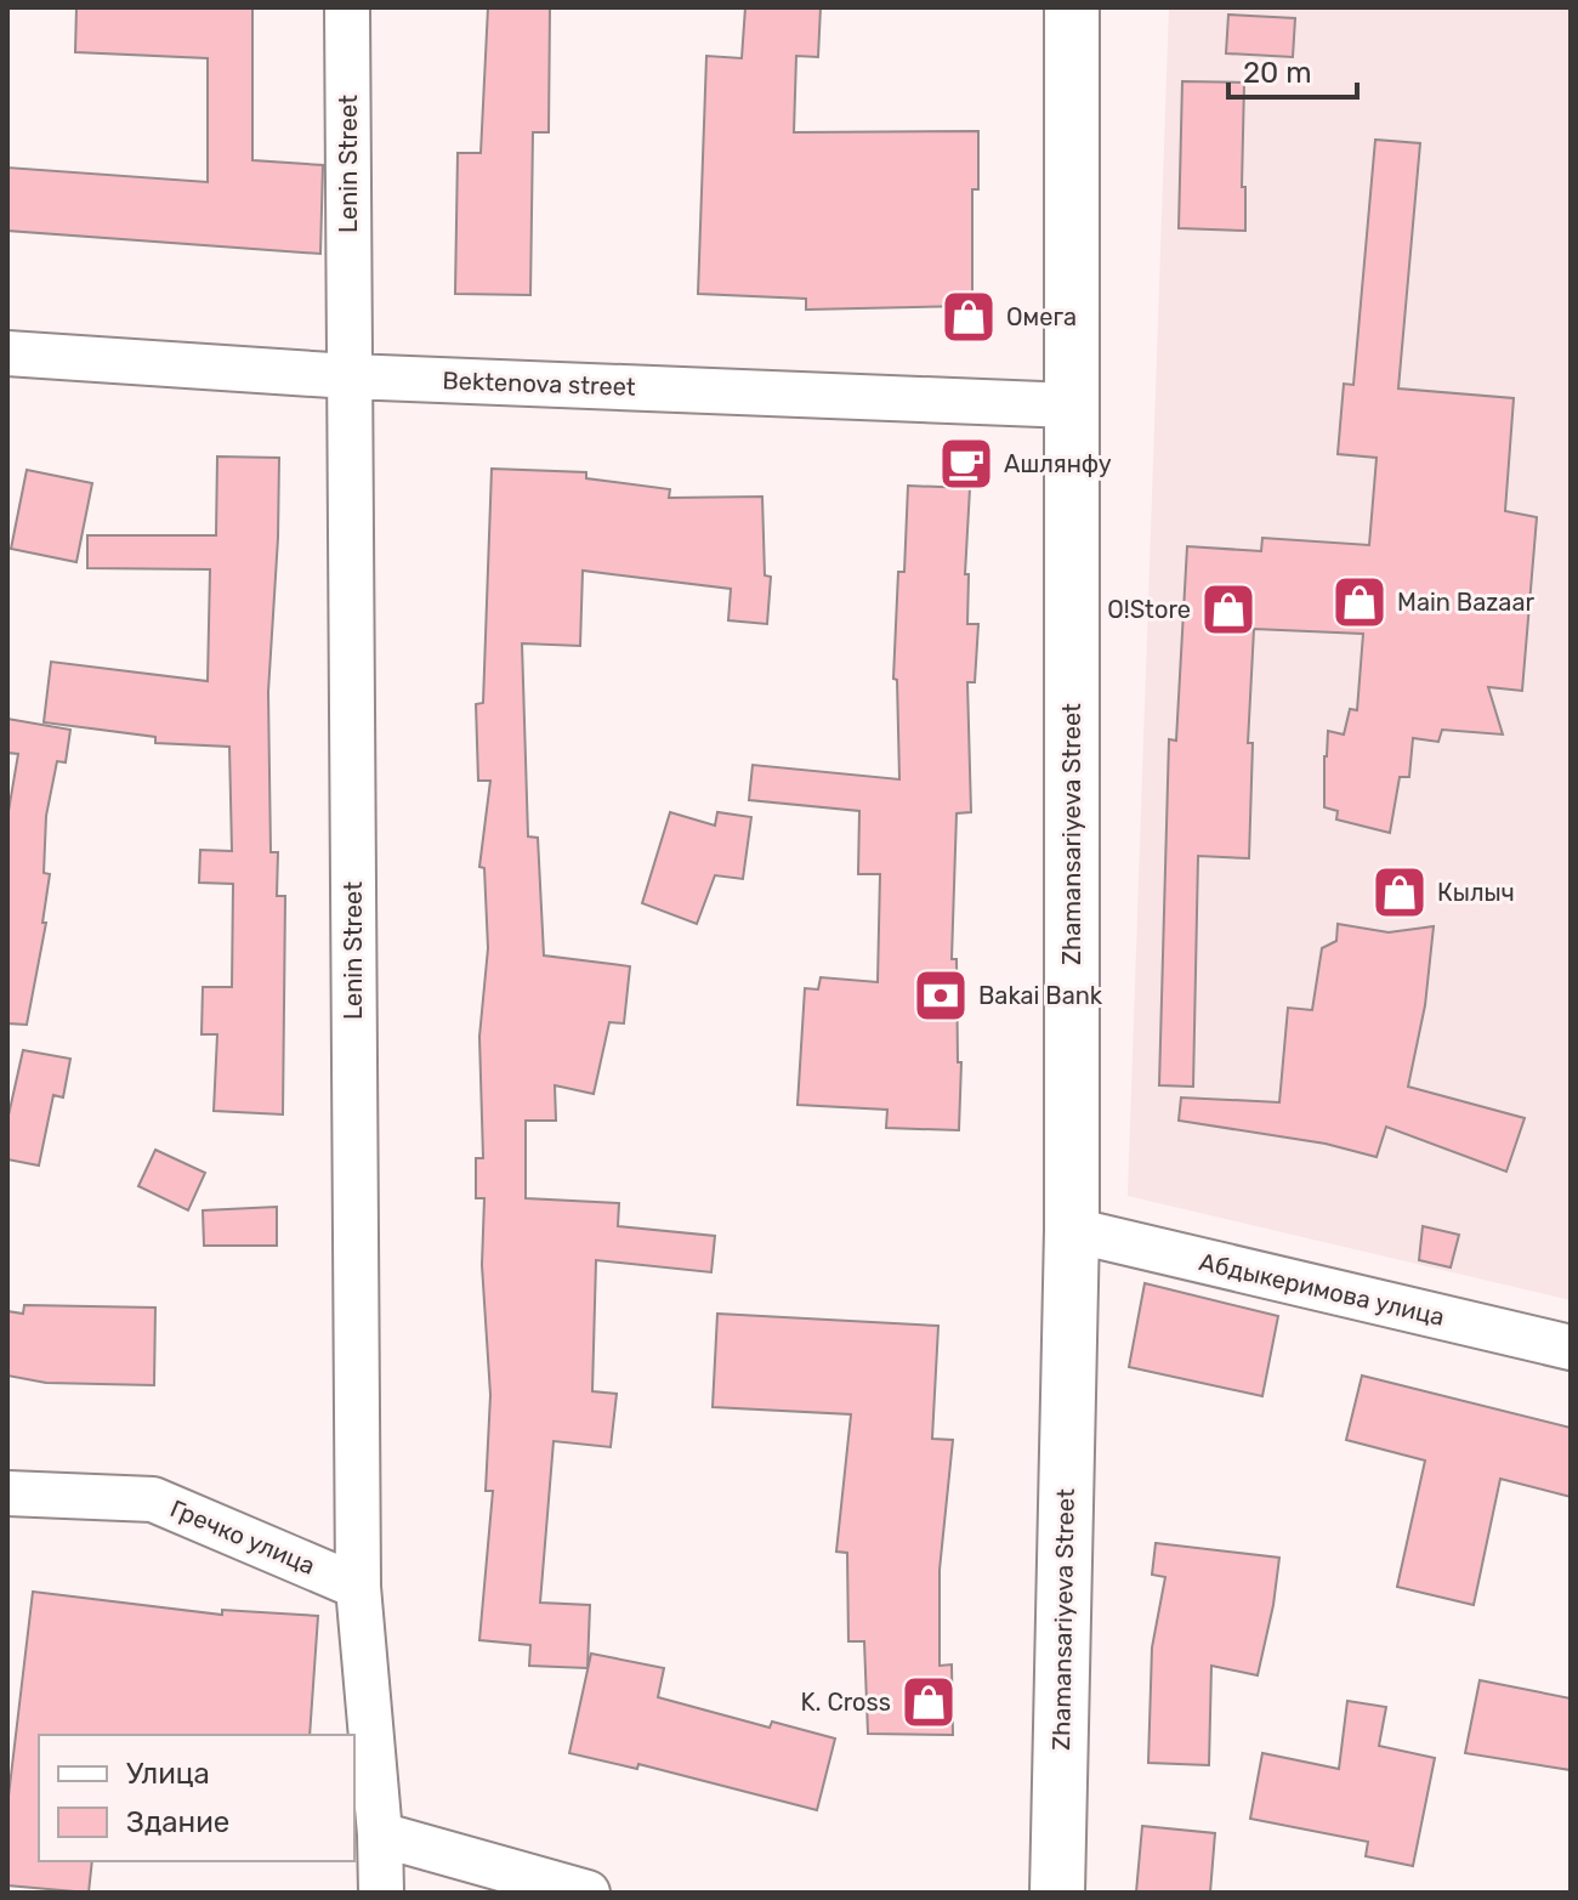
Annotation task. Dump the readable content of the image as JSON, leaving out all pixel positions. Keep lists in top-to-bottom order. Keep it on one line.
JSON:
{"streets":{"main road":["Zhamansariyeva Street"],"street":["Lenin Street","Bektenova street","Абдыкеримова улица","Гречко улица"]},"crossings":[["Lenin Street","Bektenova street"],["Lenin Street","Гречко улица"],["Bektenova street","Zhamansariyeva Street"],["Zhamansariyeva Street","Абдыкеримова улица"]],"places":{"shop":["Омега","Main Bazaar","O!Store","Кылыч","K. Cross"],"cafe":["Ашлянфу"],"bank":["Bakai Bank"]},"legend":["Улица","Здание"],"scale_bar":"20 m"}
